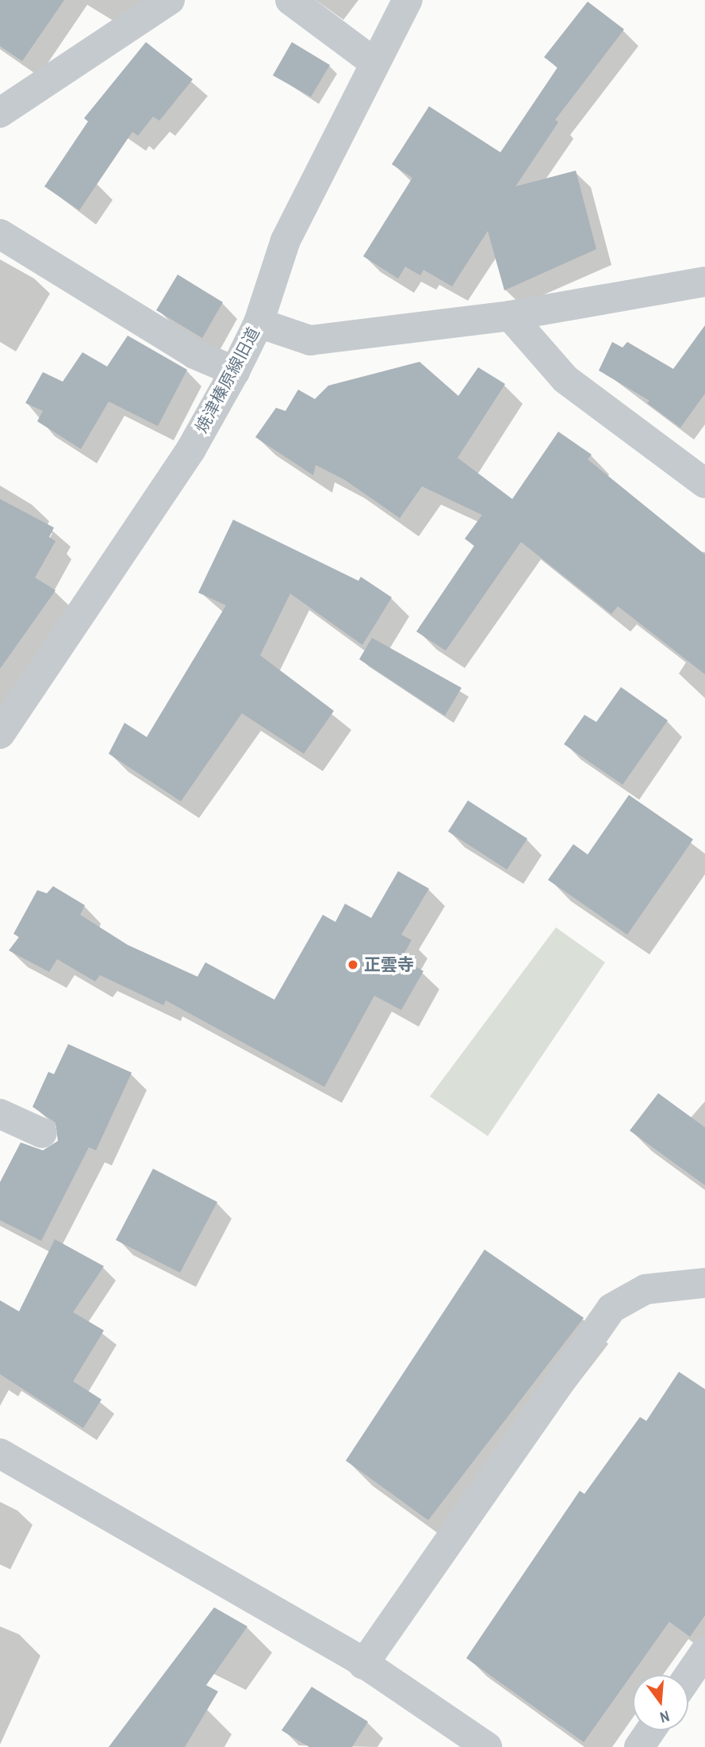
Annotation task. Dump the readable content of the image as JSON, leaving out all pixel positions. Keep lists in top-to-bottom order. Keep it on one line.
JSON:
{"streets":{"street":["焼津榛原線旧道"]},"places":["正雲寺"],"north":"bottom"}
